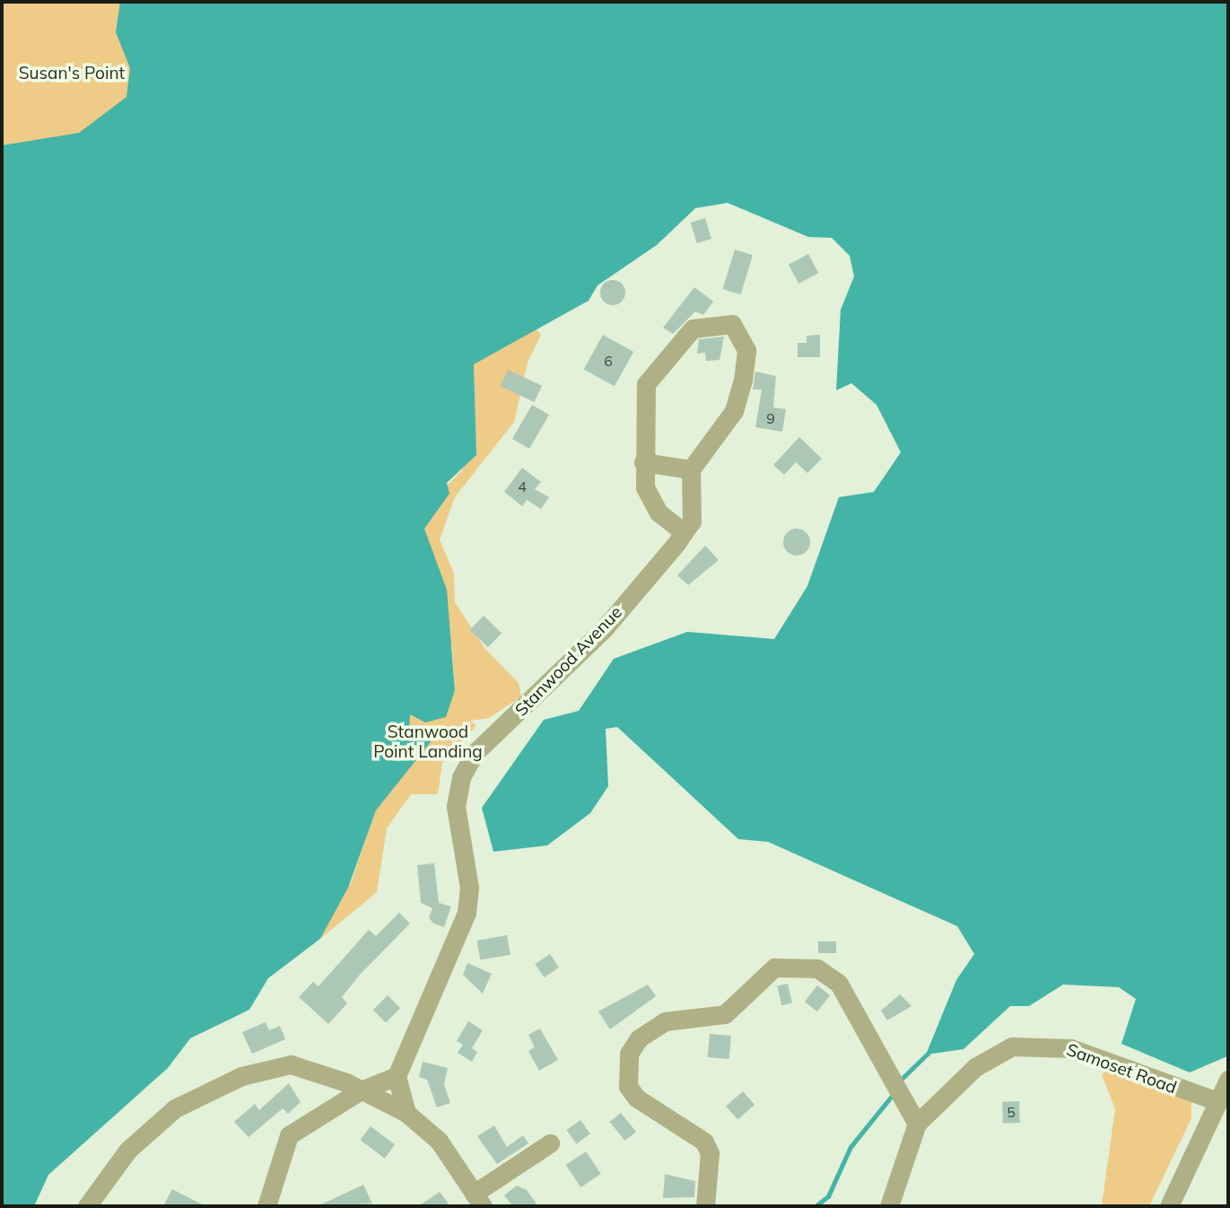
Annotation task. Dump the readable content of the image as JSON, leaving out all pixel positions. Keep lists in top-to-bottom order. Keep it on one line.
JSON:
{"streets":{"street":["Stanwood Avenue","Samoset Road"]},"parks":["Susan's Point","Stanwood Point Landing"],"house_numbers":["6","9","4","5"]}
